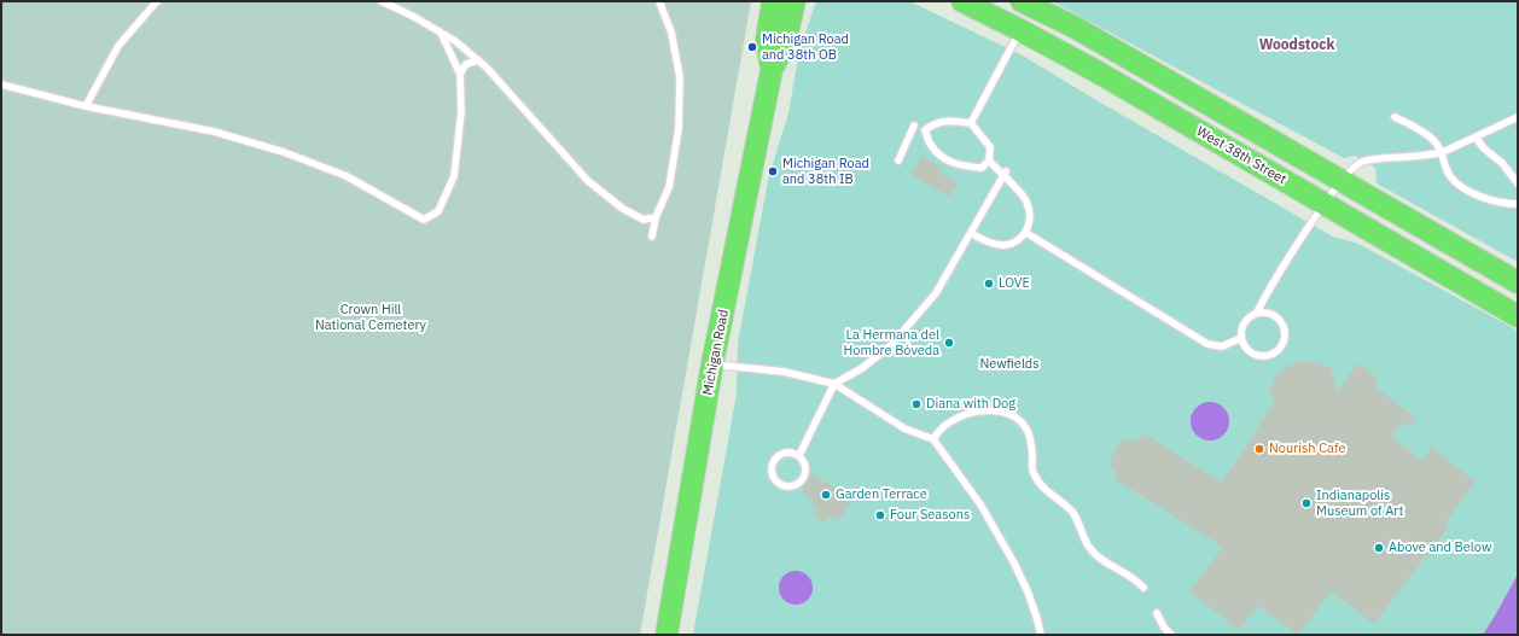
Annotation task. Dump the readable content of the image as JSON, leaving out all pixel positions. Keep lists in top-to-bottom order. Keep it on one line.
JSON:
{"streets":{"main road":["West 38th Street","Michigan Road"]},"districts":["Woodstock"],"parks":["Crown Hill National Cemetery","Newfields"],"places":["Michigan Road and 38th OB","Michigan Road and 38th IB","LOVE","La Hermana del Hombre Bóveda","Diana with Dog","Nourish Cafe","Garden Terrace","Indianapolis Museum of Art","Four Seasons","Above and Below"]}
